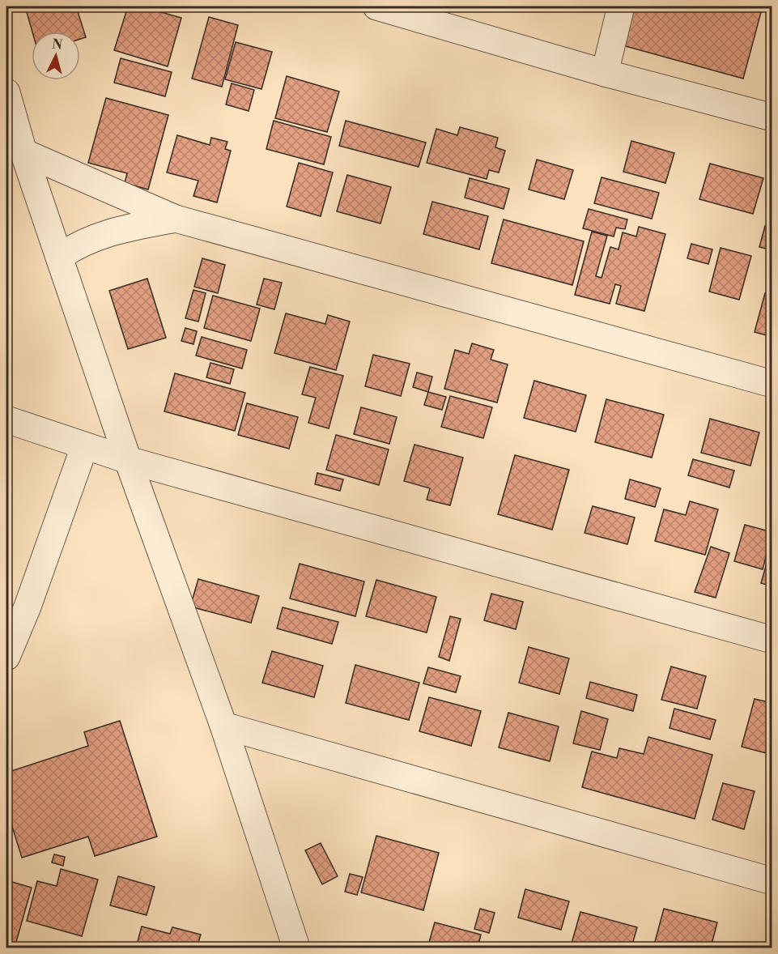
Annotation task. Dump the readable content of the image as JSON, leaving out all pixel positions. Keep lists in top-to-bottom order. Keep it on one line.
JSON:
{"north":"top"}
